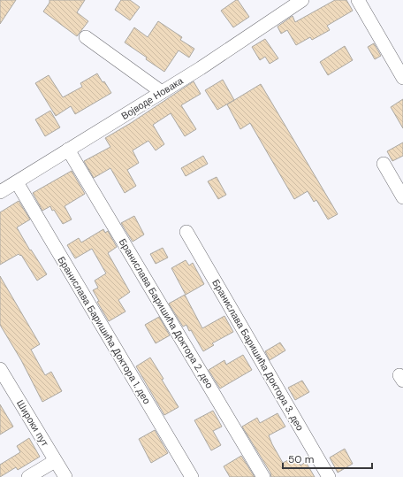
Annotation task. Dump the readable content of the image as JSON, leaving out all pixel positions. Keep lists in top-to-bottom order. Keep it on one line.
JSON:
{"streets":{"street":["Војводе Новака","Бранислава Баришића Доктора 2. део","Бранислава Баришића Доктора 1. део","Бранислава Баришића Доктора 3. део","Широки пут"]},"crossings":[["Војводе Новака","Бранислава Баришића Доктора 2. део"],["Војводе Новака","Бранислава Баришића Доктора 1. део"]],"scale_bar":"50 m"}
